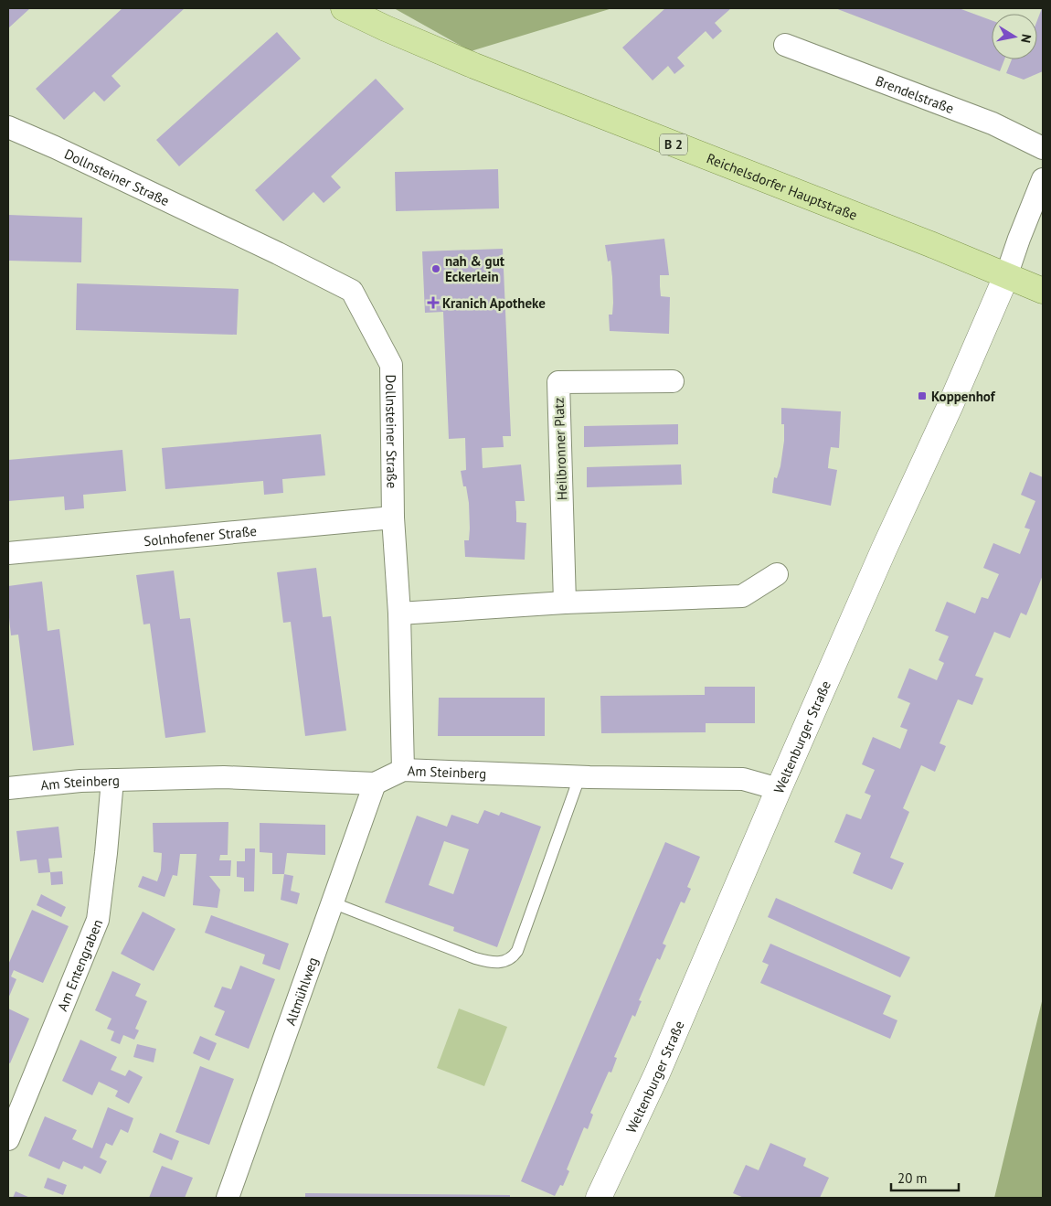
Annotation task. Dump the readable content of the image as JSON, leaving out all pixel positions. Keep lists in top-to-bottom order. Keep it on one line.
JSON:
{"streets":{"main road":["B 2","Reichelsdorfer Hauptstraße"],"street":["Brendelstraße","Dollnsteiner Straße","Heilbronner Platz","Solnhofener Straße","Weltenburger Straße","Am Steinberg","Am Entengraben","Altmühlweg"]},"crossings":[["Dollnsteiner Straße","Solnhofener Straße"],["Dollnsteiner Straße","Am Steinberg"],["Reichelsdorfer Hauptstraße","Weltenburger Straße"],["Weltenburger Straße","Am Steinberg"],["Am Steinberg","Am Entengraben"],["Am Steinberg","Altmühlweg"]],"places":{"other":["nah & gut Eckerlein"],"health":["Kranich Apotheke"],"transit":["Koppenhof"]},"scale_bar":"20 m","north":"right"}
